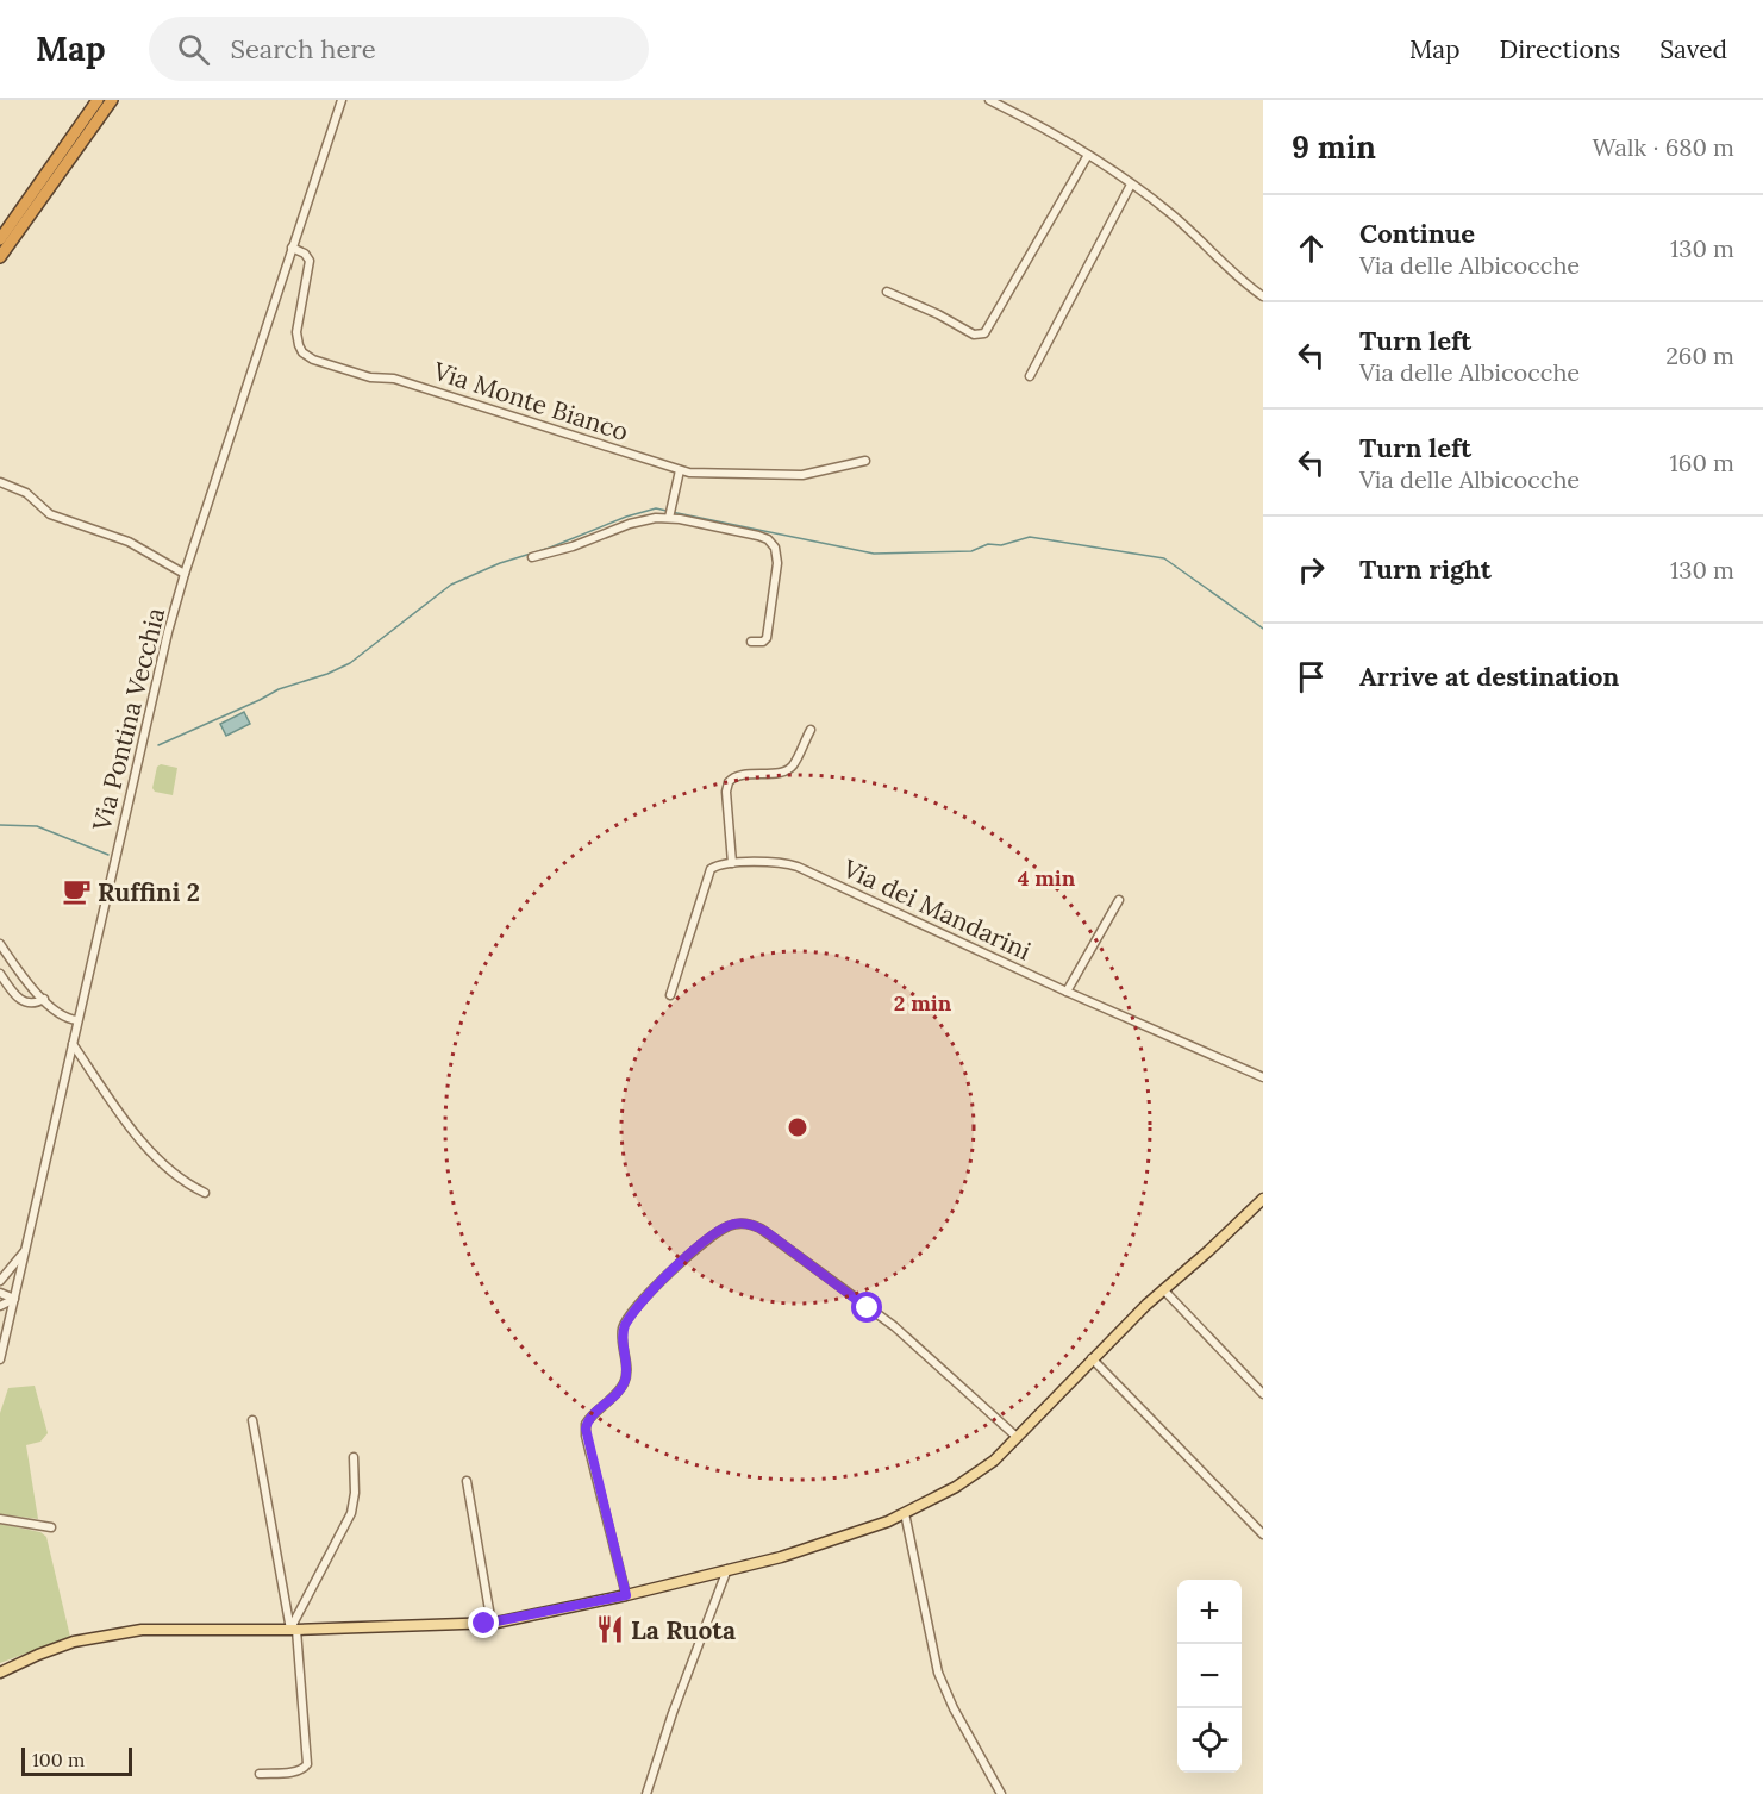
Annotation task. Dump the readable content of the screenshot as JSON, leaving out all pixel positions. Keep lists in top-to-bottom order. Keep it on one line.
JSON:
{"streets":{"street":["Via Monte Bianco","Via Pontina Vecchia","Via dei Mandarini"]},"crossings":[["Via Monte Bianco","Via Pontina Vecchia"]],"places":{"cafe":["Ruffini 2"],"restaurant":["La Ruota"]},"scale_bar":"100 m","page":{"header":"Map","search":"Search here","nav":["Map","Directions","Saved"],"heading":["9 min","Walk · 680 m"],"list":[["Continue","Via delle Albicocche","130 m"],["Turn left","Via delle Albicocche","260 m"],["Turn left","Via delle Albicocche","160 m"],["Turn right","130 m"],"Arrive at destination"],"map_buttons":["+","−"],"scale":"100 m"},"rings":["4 min","2 min"]}
